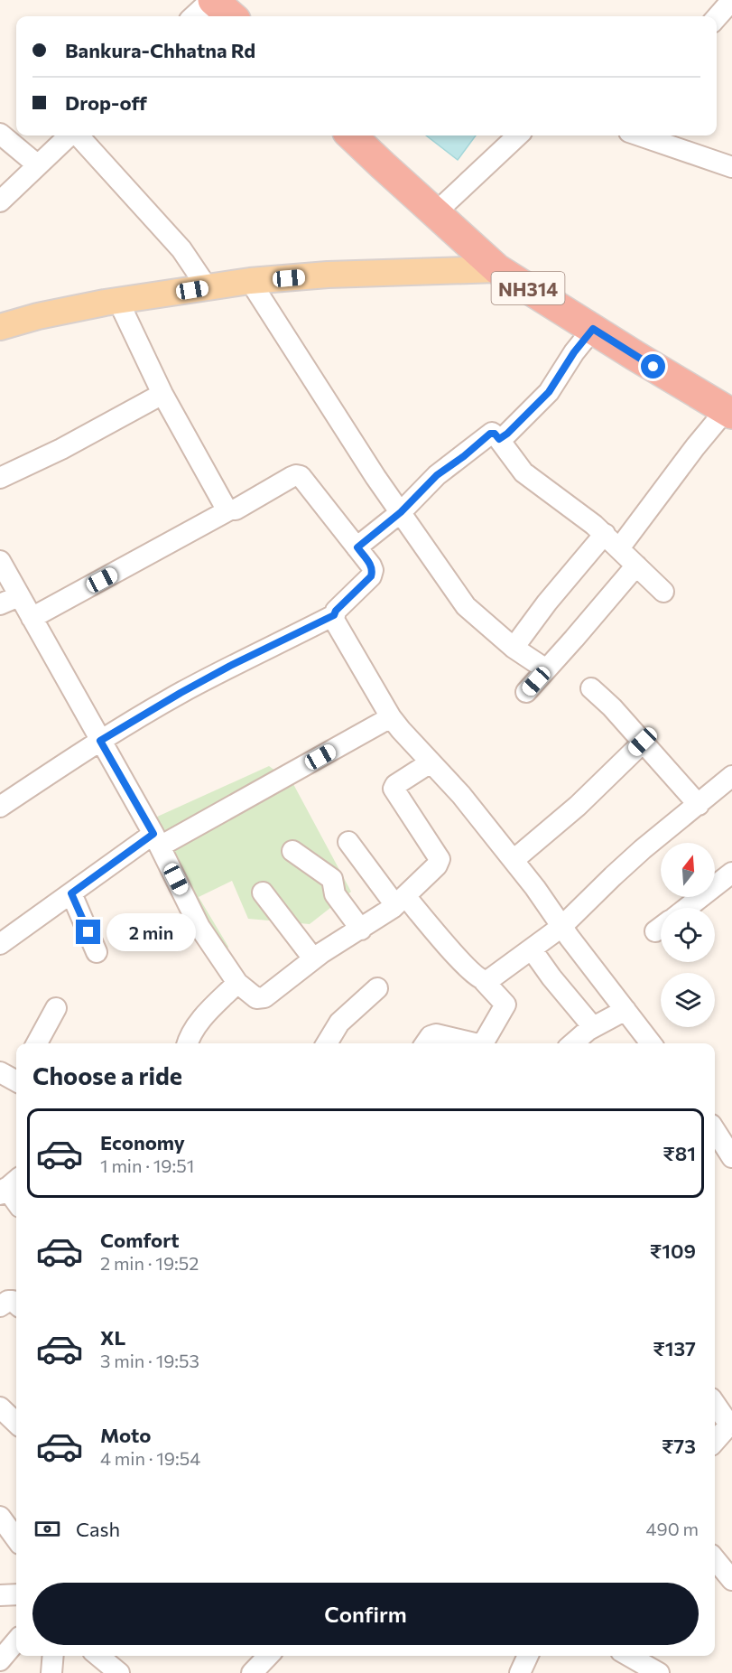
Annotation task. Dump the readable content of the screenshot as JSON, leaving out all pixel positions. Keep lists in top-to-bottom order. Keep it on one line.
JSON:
{"streets":{"highway":["NH314"]},"north":"top","page":{"banner":["Bankura-Chhatna Rd","Drop-off"],"bubble":"2 min","heading":"Choose a ride","list":[{"name":"Economy","note":"1 min · 19:51","value":"₹81"},{"name":"Comfort","note":"2 min · 19:52","value":"₹109"},{"name":"XL","note":"3 min · 19:53","value":"₹137"},{"name":"Moto","note":"4 min · 19:54","value":"₹73"}],"pay":["Cash","490 m"],"buttons":"Confirm"}}
